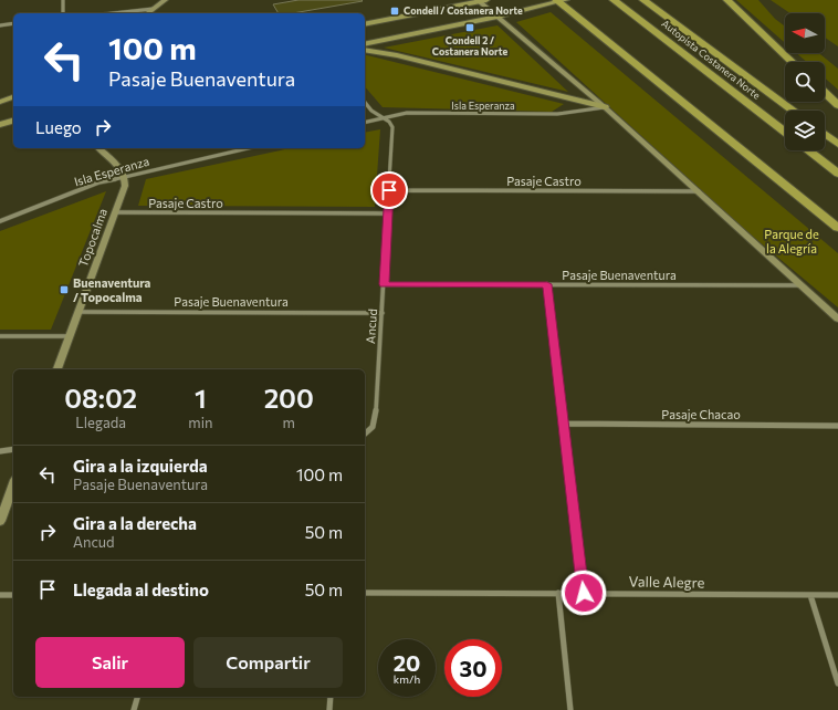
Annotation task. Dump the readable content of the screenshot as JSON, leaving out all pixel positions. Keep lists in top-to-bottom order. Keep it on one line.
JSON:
{"streets":{"highway":["Autopista Costanera Norte"],"street":["Isla Esperanza","Pasaje Castro","Topocalma","Pasaje Buenaventura","Ancud","Pasaje Chacao","Valle Alegre"]},"crossings":[["Isla Esperanza","Topocalma"],["Isla Esperanza","Ancud"],["Pasaje Castro","Topocalma"],["Pasaje Castro","Ancud"],["Topocalma","Pasaje Buenaventura"],["Pasaje Buenaventura","Ancud"]],"parks":["Parque de la Alegría"],"places":{"transit":["Condell / Costanera Norte","Condell 2 / Costanera Norte","Buenaventura / Topocalma"]},"north":"left","page":{"turn":["100 m","Pasaje Buenaventura"],"then":"Luego","eta":["08:02","Llegada","1","min","200","m"],"list":[{"name":"Gira a la izquierda","note":"Pasaje Buenaventura","value":"100 m"},{"name":"Gira a la derecha","note":"Ancud","value":"50 m"},{"name":"Llegada al destino","value":"50 m"}],"buttons":["Salir","Compartir"],"speed":"20 km/h","limit":"30"}}
